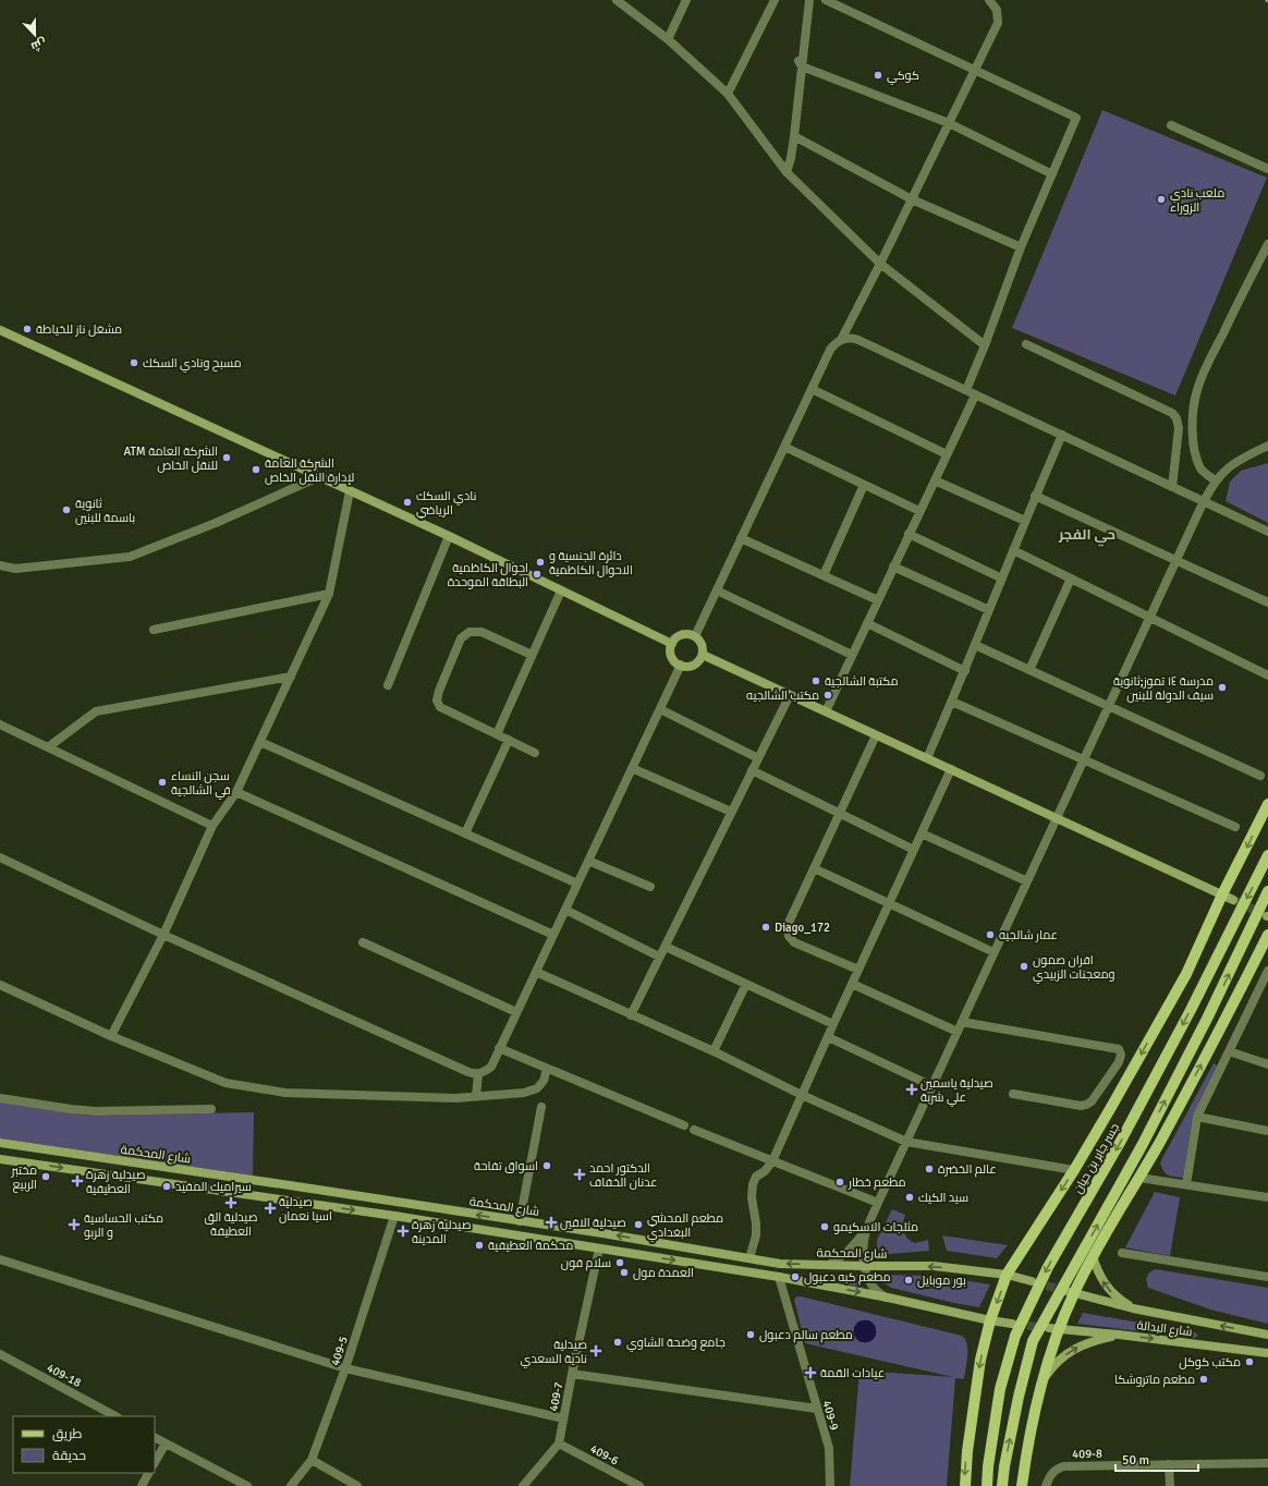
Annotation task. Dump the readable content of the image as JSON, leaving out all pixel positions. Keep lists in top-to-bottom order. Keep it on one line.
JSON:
{"streets":{"main road":["شارع المحكمة","جسر جابر بن حيان","شارع البدالة"],"street":["409-5","409-18","409-7","409-9","409-8","409-6"]},"crossings":[["409-7","409-6"]],"districts":["حي الفجر"],"places":{"other":["كوكي","ملعب نادي الزوراء","مشغل ناز للخياطة","مسبح ونادي السكك","ATM الشركة العامة للنقل الخاص","الشركة العامة لإدارة النقل الخاص","نادي السكك الرياضي","ثانوية باسمة للبنين","دائرة الجنسية و الاحوال الكاظمية","احوال الكاظمية البطاقة الموحدة","مكتبة الشالجية","مدرسة ١٤ تموز;ثانوية سيف الدولة للبنين","مكتب الشالجيه","سجن النساء في الشالجية","Diago_172","عمار شالجيه","افران صمون ومعجنات الزبيدي","اسواق تفاحة","عالم الخضرة","مختبر الربيع","مطعم خطار","سيراميك المفيد","سيد الكيك","مطعم المحشي البغدادي","مثلجات الاسكيمو","محكمة العطيفية","سلام فون","العمدة مول","مطعم كبه دعبول","بور موبايل","مطعم سالم دعبول","جامع وضحة الشاوي","مكتب كوكل","مطعم ماتروشكا"],"health":["صيدلية ياسمين علي شربة","الدكتور احمد عدنان الخفاف","صيدلية زهرة العطيفية","صيدلية الق العطيفة","صيدلية اسيا نعمان","صيدلية الافين","مكتب الحساسية و الربو","صيدلية زهرة المدينة","صيدلية نادية السعدي","عيادات القمة"]},"legend":["طريق","حديقة"],"scale_bar":"50 m","north":"bottom"}
